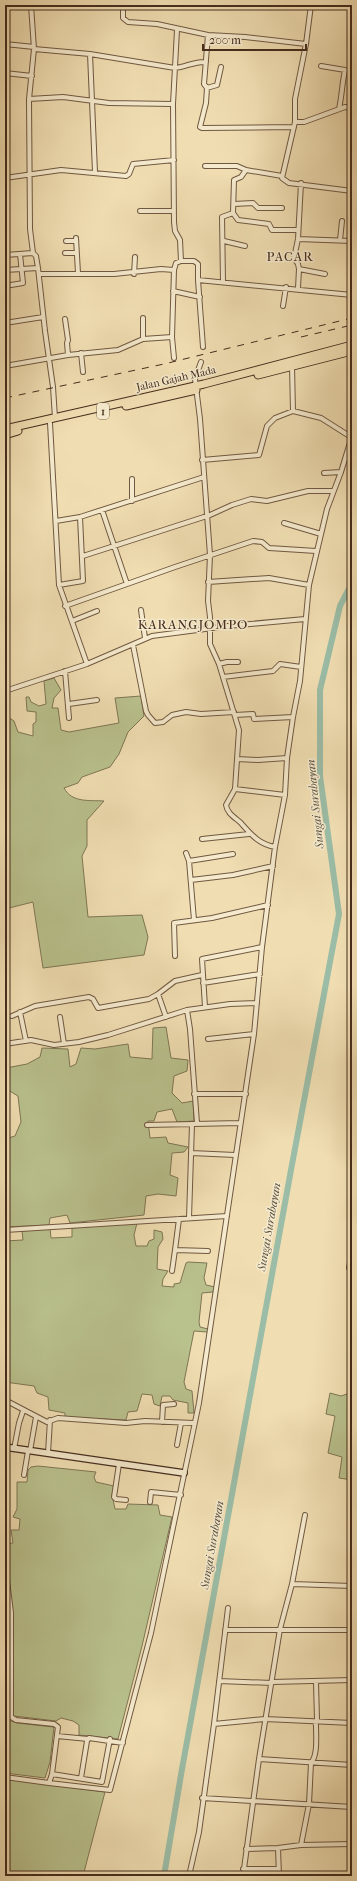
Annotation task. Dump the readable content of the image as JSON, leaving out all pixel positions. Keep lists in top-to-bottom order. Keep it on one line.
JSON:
{"streets":{"highway":["Jalan Gajah Mada","1"]},"districts":["PACAR","KARANGJOMPO"],"water":["Sungai Surabayan"],"scale_bar":"200 m"}
